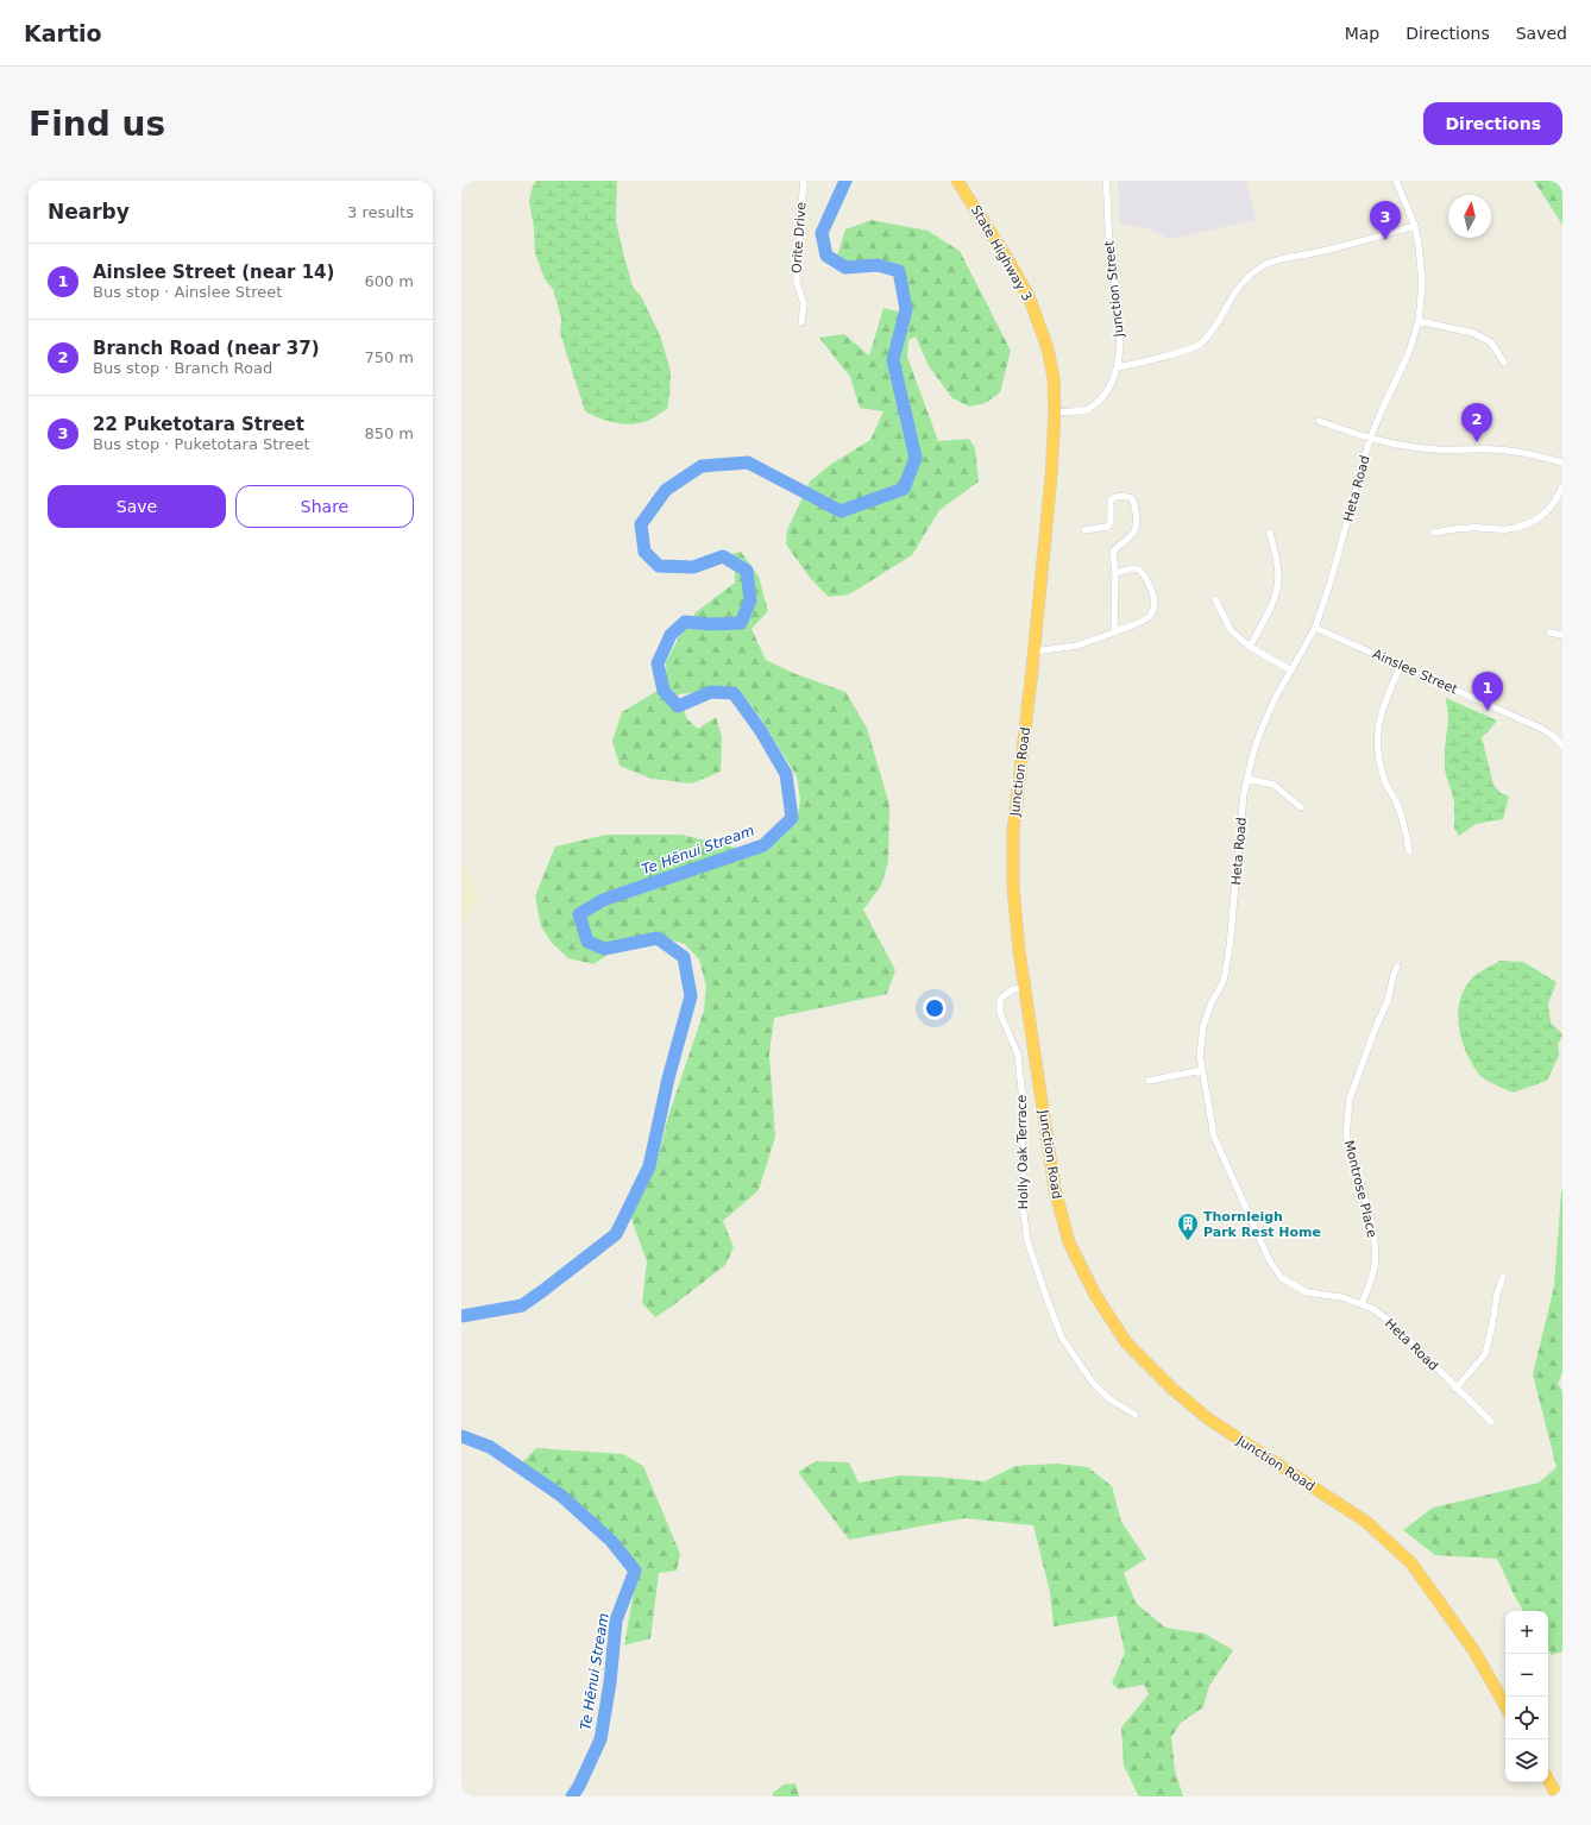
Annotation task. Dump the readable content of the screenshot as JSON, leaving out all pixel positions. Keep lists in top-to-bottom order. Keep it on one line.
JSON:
{"streets":{"highway":["State Highway 3","Junction Road"],"street":["Orite Drive","Junction Street","Heta Road","Ainslee Street","Holly Oak Terrace","Montrose Place"]},"crossings":[["State Highway 3","Junction Street"],["State Highway 3","Junction Road"],["Junction Street","Junction Road"],["Heta Road","Ainslee Street"],["Heta Road","Montrose Place"],["Junction Road","Holly Oak Terrace"]],"water":["Te Hēnui Stream"],"places":{"building":["Thornleigh Park Rest Home"]},"north":"top","page":{"header":"Kartio","nav":["Map","Directions","Saved"],"buttons":["Directions",["Save","Share"]],"title":"Find us","heading":["Nearby","3 results"],"pins":["3","2","1"],"list":[{"mark":"1","name":"Ainslee Street (near 14)","note":"Bus stop · Ainslee Street","value":"600 m"},{"mark":"2","name":"Branch Road (near 37)","note":"Bus stop · Branch Road","value":"750 m"},{"mark":"3","name":"22 Puketotara Street","note":"Bus stop · Puketotara Street","value":"850 m"}],"map_buttons":["+","−"]}}
